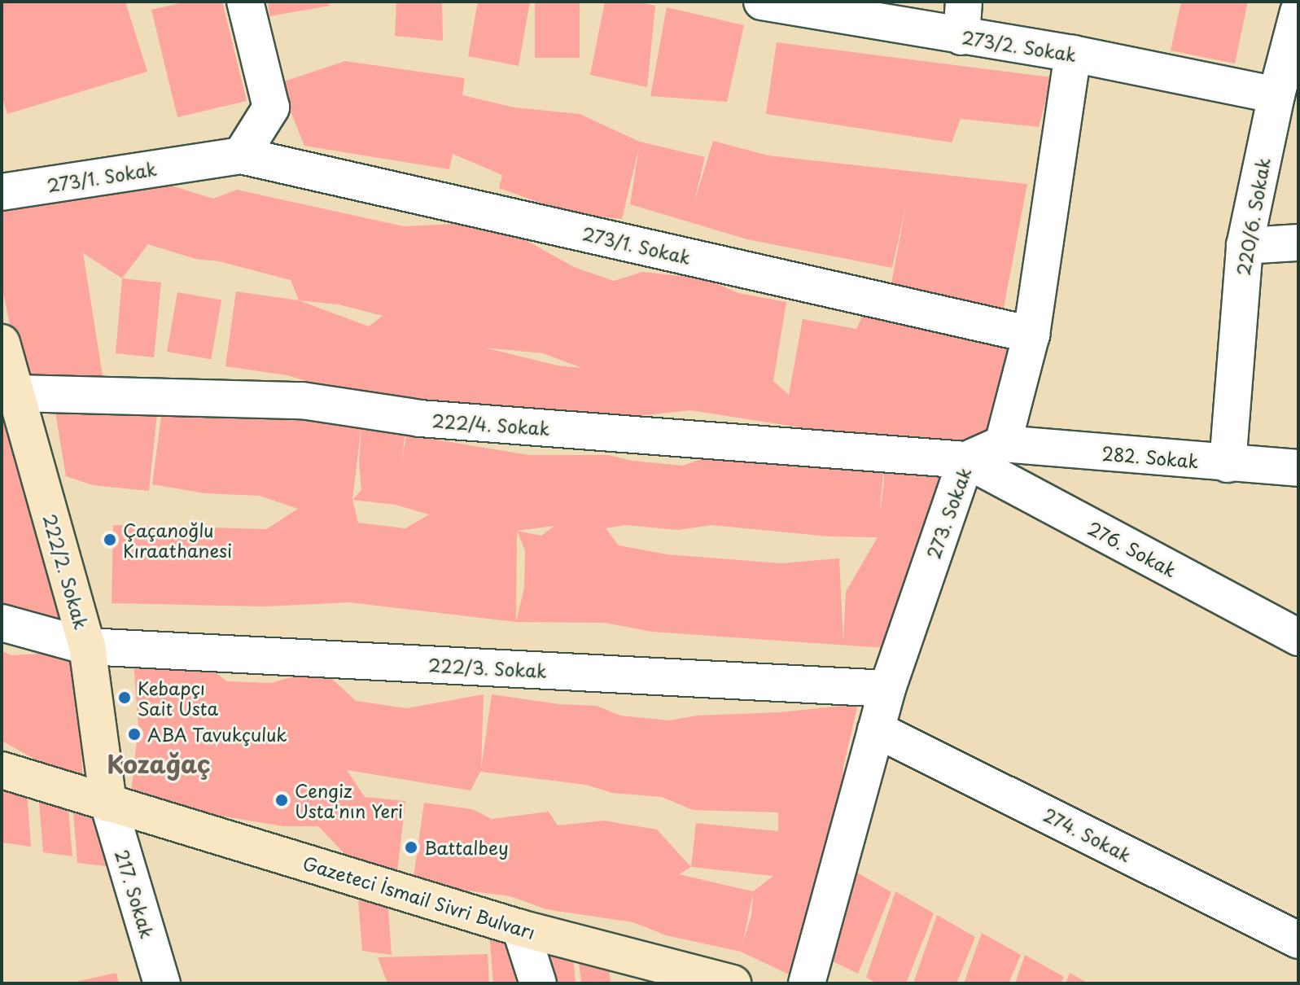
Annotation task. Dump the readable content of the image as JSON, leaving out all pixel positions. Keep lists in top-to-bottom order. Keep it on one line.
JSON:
{"streets":{"main road":["222/2. Sokak","Gazeteci İsmail Sivri Bulvarı"],"street":["273/2. Sokak","273/1. Sokak","220/6. Sokak","222/4. Sokak","282. Sokak","273. Sokak","276. Sokak","222/3. Sokak","274. Sokak","217. Sokak"]},"crossings":[["273/2. Sokak","220/6. Sokak"],["220/6. Sokak","282. Sokak"],["222/4. Sokak","273. Sokak"],["222/4. Sokak","276. Sokak"],["222/4. Sokak","222/2. Sokak"],["282. Sokak","273. Sokak"],["273. Sokak","276. Sokak"],["273. Sokak","222/3. Sokak"],["273. Sokak","274. Sokak"],["222/2. Sokak","222/3. Sokak"],["222/2. Sokak","217. Sokak"],["222/2. Sokak","Gazeteci İsmail Sivri Bulvarı"],["217. Sokak","Gazeteci İsmail Sivri Bulvarı"]],"districts":["Kozağaç"],"places":["Çaçanoğlu Kıraathanesi","Kebapçı Sait Usta","ABA Tavukçuluk","Cengiz Usta'nın Yeri","Battalbey"]}
